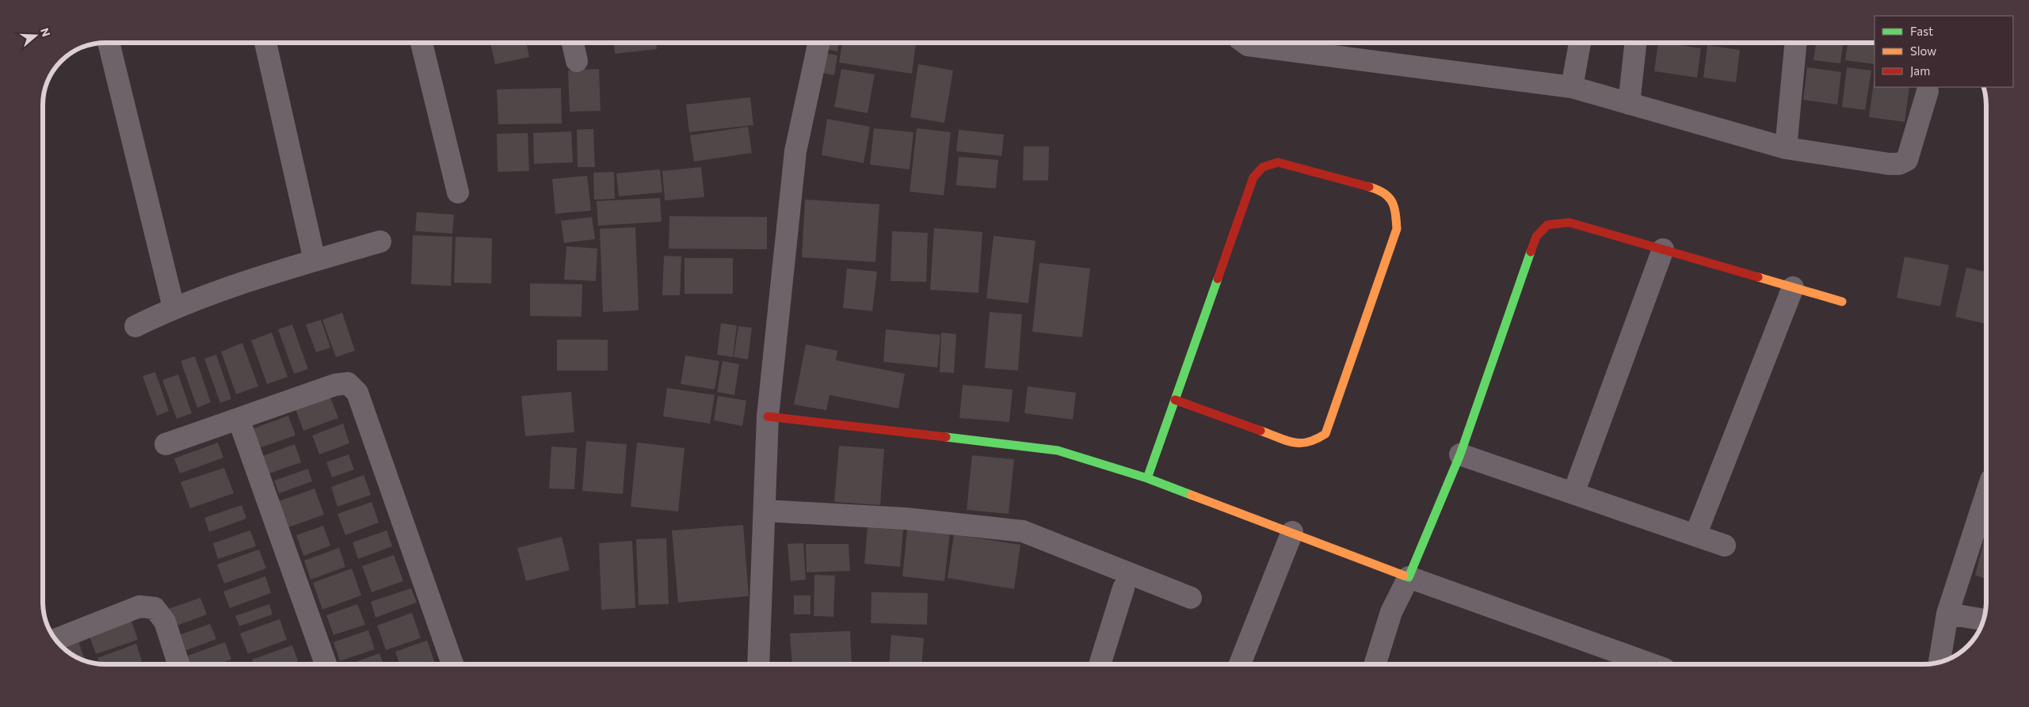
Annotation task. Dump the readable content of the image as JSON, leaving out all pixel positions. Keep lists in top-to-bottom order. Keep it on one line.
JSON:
{"legend":["Fast","Slow","Jam"],"north":"right"}
